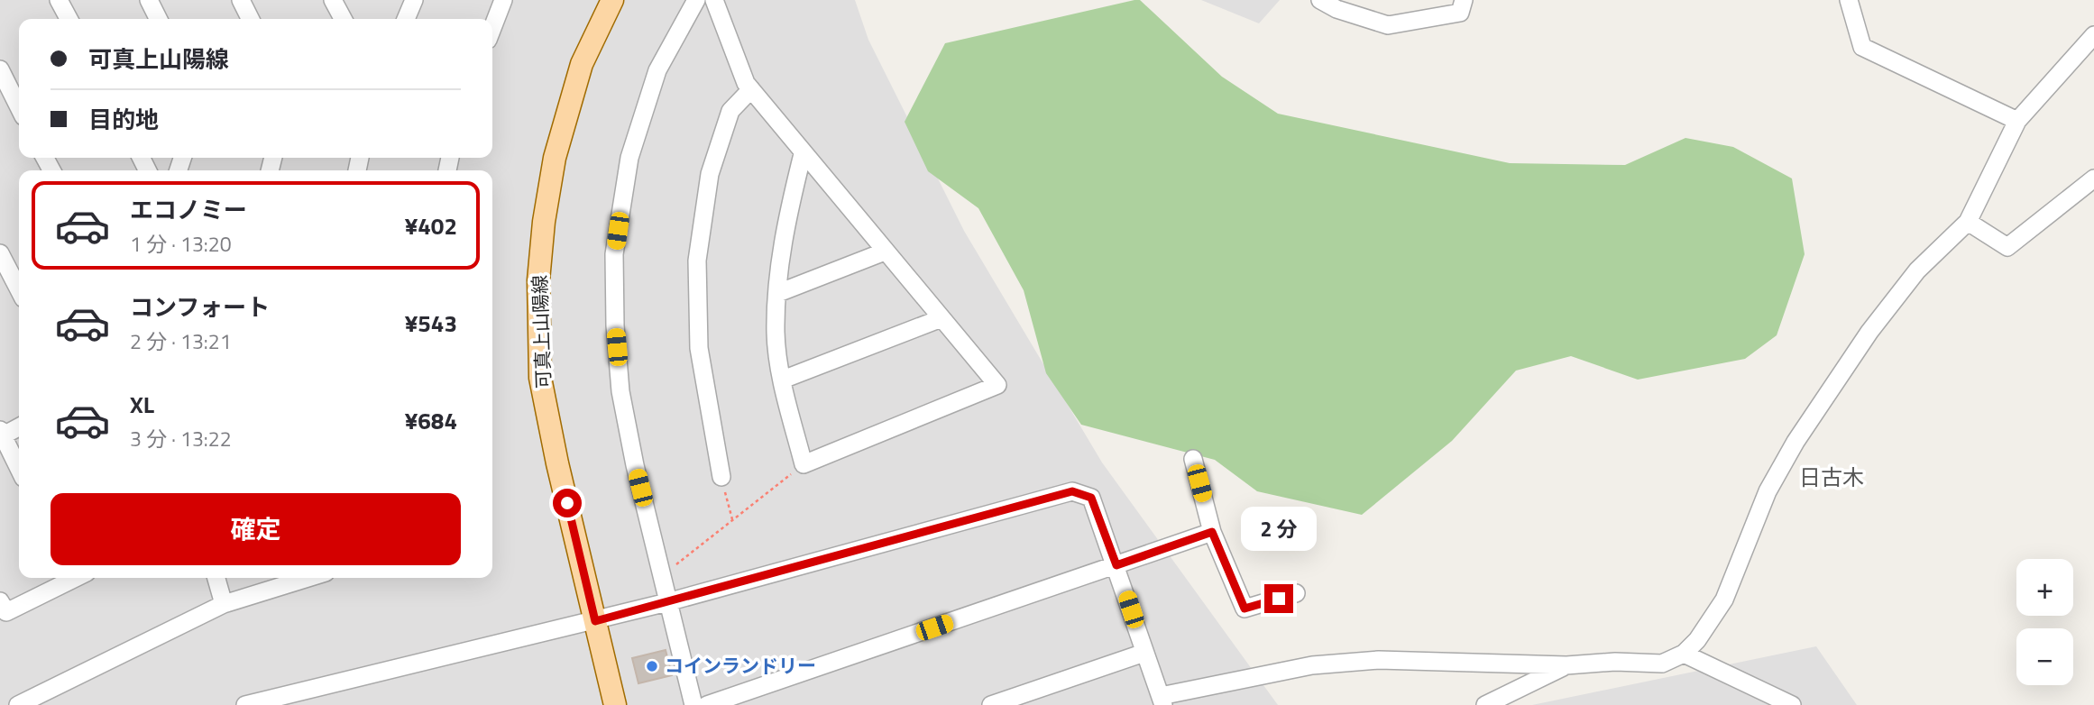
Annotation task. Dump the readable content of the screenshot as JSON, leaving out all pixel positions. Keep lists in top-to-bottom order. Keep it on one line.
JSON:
{"streets":{"main road":["可真上山陽線"]},"districts":["日古木"],"places":["コインランドリー"],"page":{"banner":["可真上山陽線","目的地"],"list":[{"name":"エコノミー","note":"1 分 · 13:20","value":"¥402"},{"name":"コンフォート","note":"2 分 · 13:21","value":"¥543"},{"name":"XL","note":"3 分 · 13:22","value":"¥684"}],"buttons":"確定","bubble":"2 分","map_buttons":["+","−"]}}
